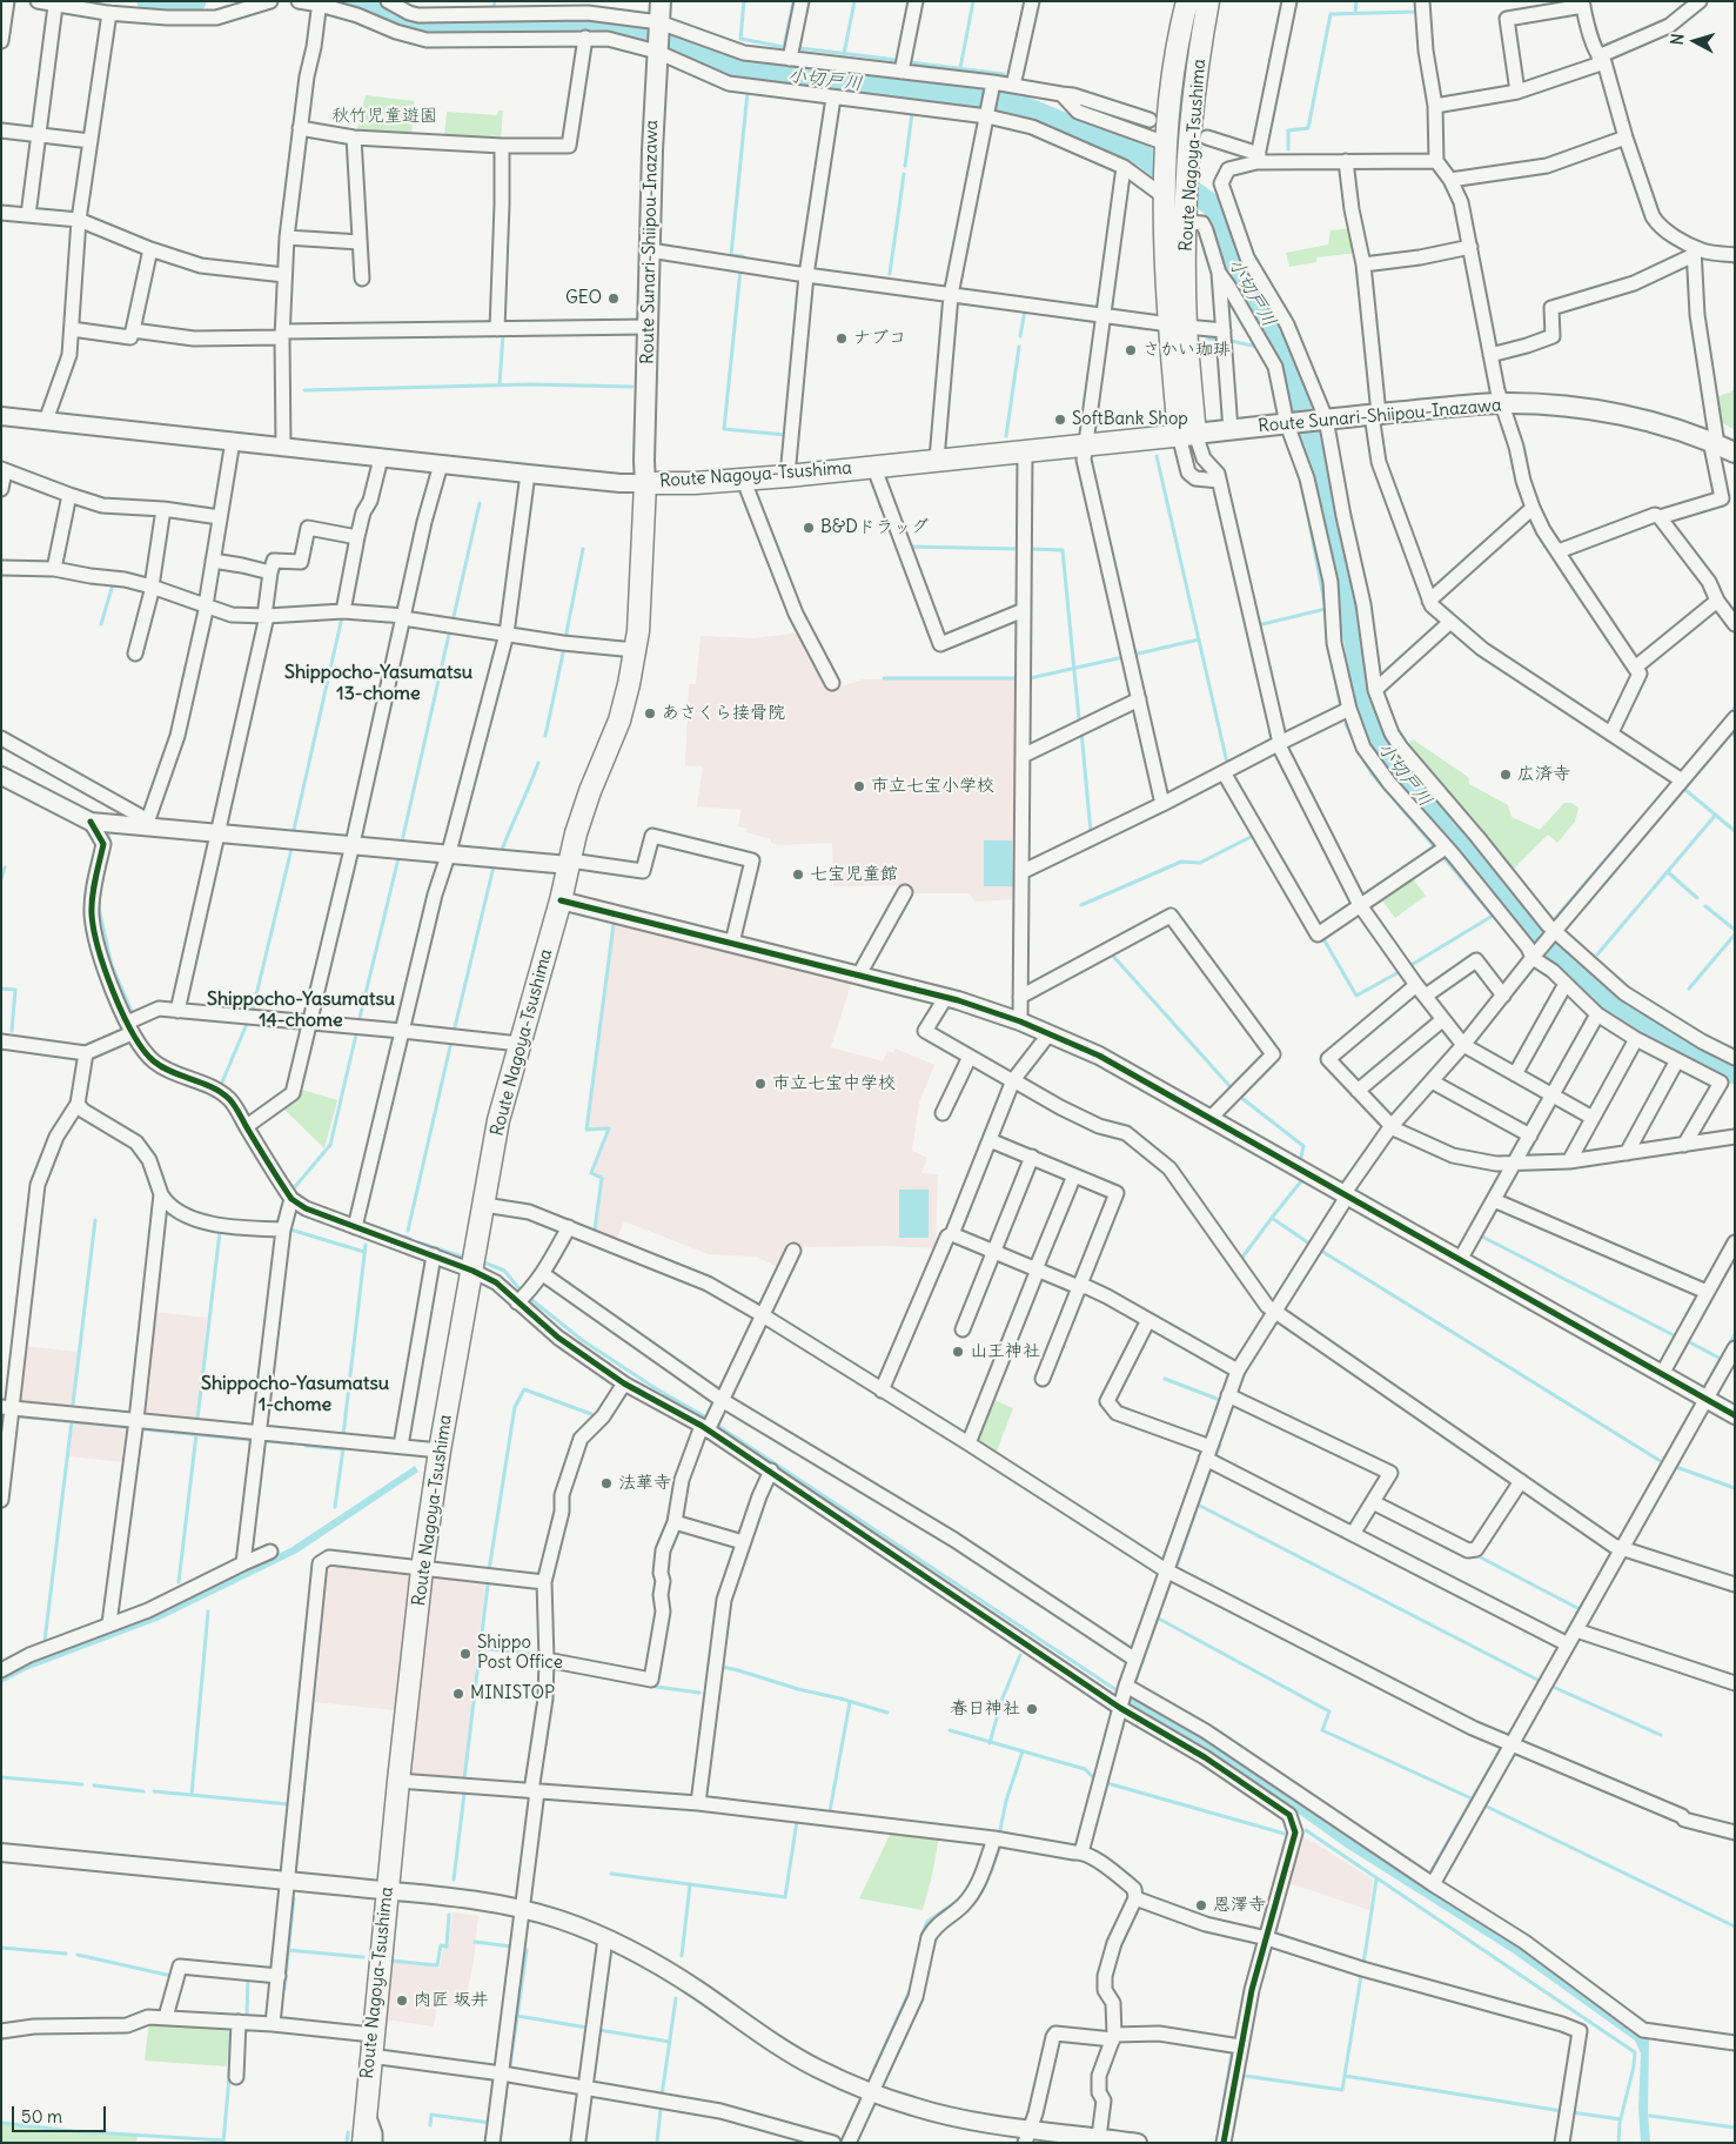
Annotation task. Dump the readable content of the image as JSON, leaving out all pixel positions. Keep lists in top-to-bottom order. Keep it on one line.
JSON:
{"streets":{"main road":["Route Nagoya-Tsushima","Route Sunari-Shiipou-Inazawa"]},"crossings":[["Route Nagoya-Tsushima","Route Sunari-Shiipou-Inazawa"]],"districts":["Shippocho-Yasumatsu 13-chome","Shippocho-Yasumatsu 14-chome","Shippocho-Yasumatsu 1-chome"],"water":["小切戸川"],"parks":["秋竹児童遊園"],"places":["GEO","ナブコ","さかい珈琲","SoftBank Shop","B&Dドラッグ","あさくら接骨院","広済寺","市立七宝小学校","七宝児童館","市立七宝中学校","山王神社","法華寺","Shippo Post Office","MINISTOP","春日神社","恩澤寺","肉匠 坂井"],"scale_bar":"50 m","north":"left"}
